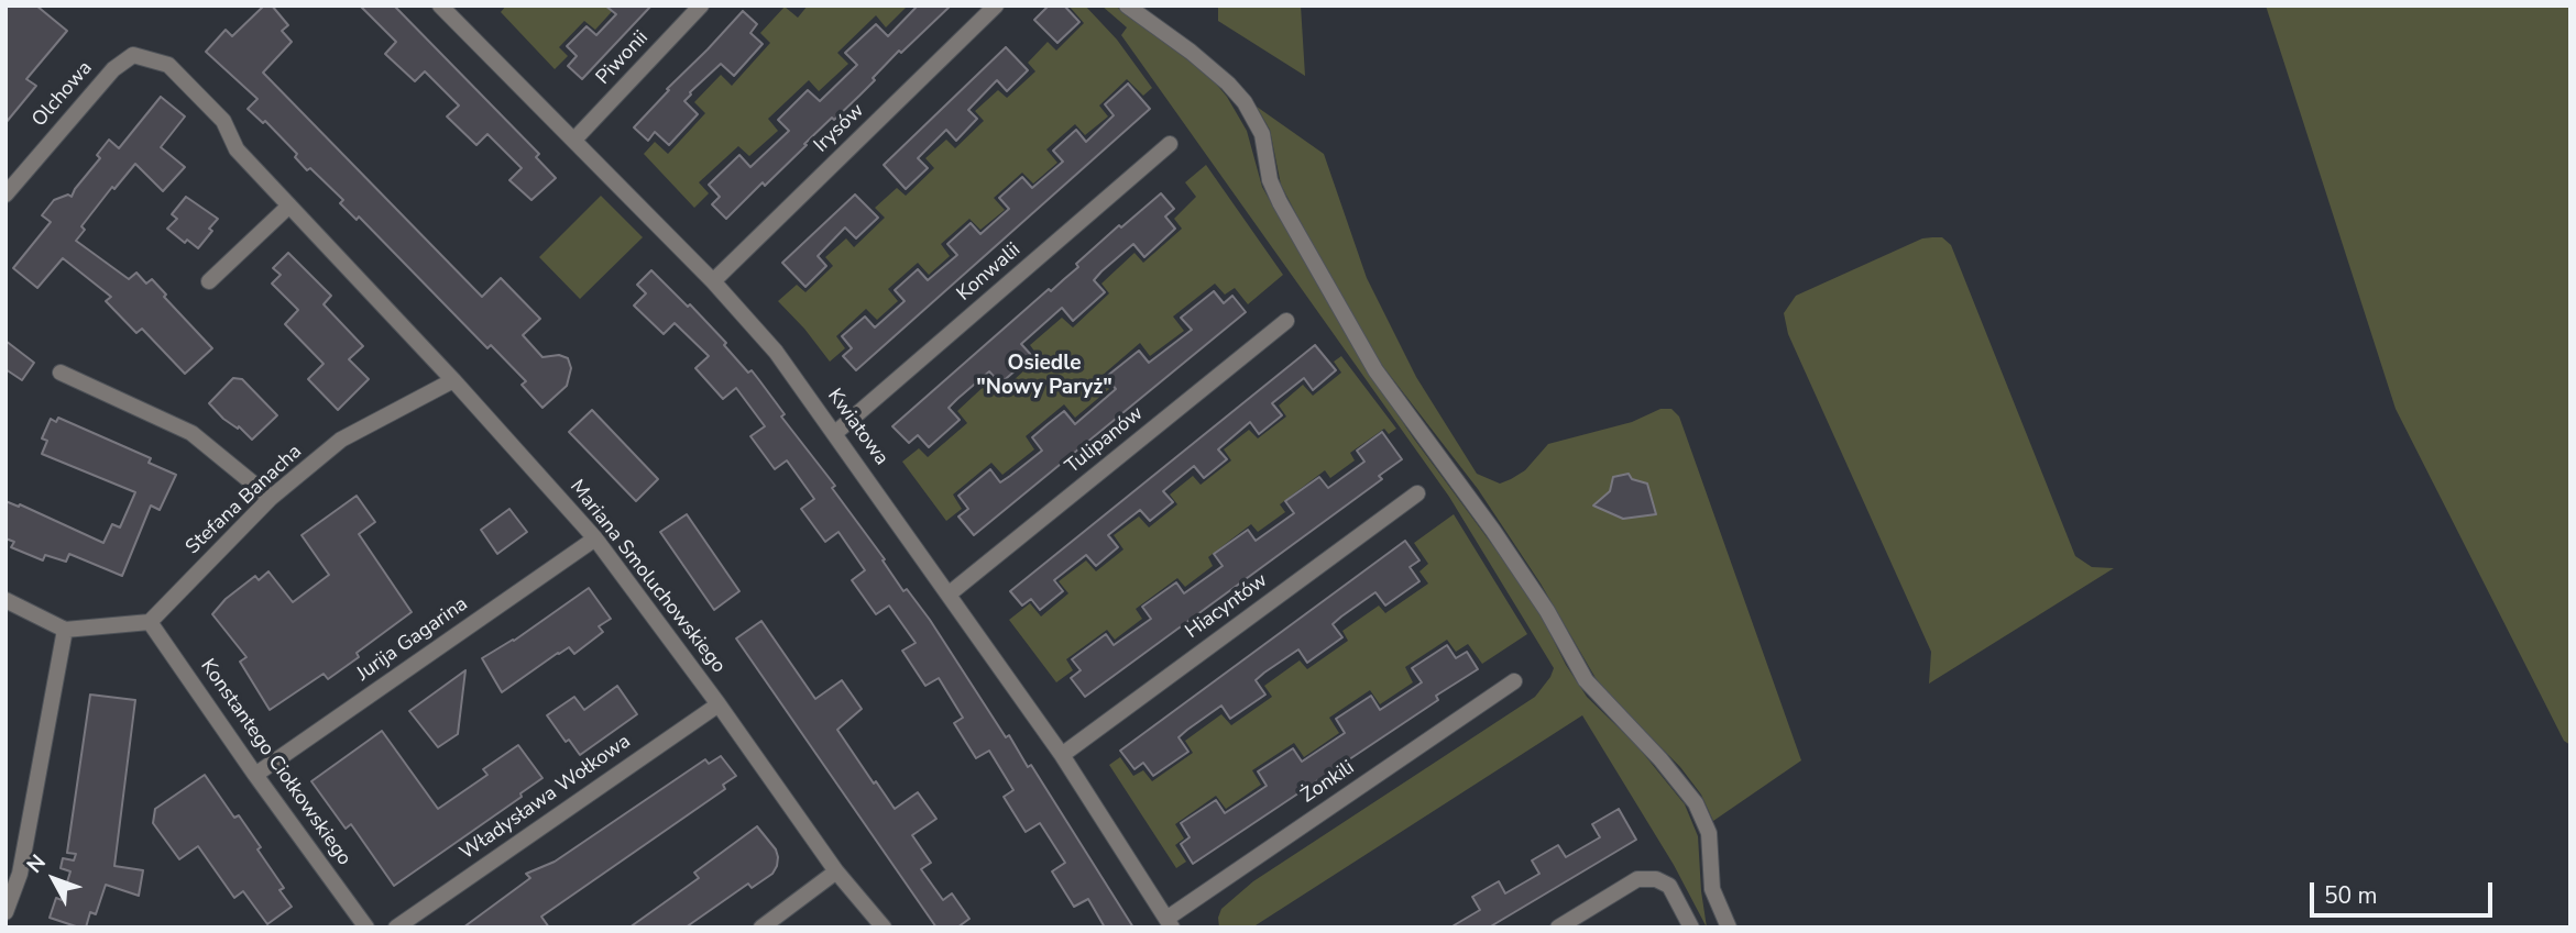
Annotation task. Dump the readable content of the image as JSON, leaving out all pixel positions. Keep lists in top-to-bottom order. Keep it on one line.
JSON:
{"streets":{"street":["Piwonii","Olchowa","Irysów","Konwalii","Kwiatowa","Tulipanów","Stefana Banacha","Mariana Smoluchowskiego","Hiacyntów","Jurija Gagarina","Konstantego Ciołkowskiego","Żonkili","Władysława Wołkowa"]},"crossings":[["Piwonii","Kwiatowa"],["Olchowa","Mariana Smoluchowskiego"],["Irysów","Kwiatowa"],["Konwalii","Kwiatowa"],["Kwiatowa","Tulipanów"],["Kwiatowa","Hiacyntów"],["Kwiatowa","Żonkili"],["Stefana Banacha","Mariana Smoluchowskiego"],["Stefana Banacha","Konstantego Ciołkowskiego"],["Mariana Smoluchowskiego","Jurija Gagarina"],["Mariana Smoluchowskiego","Władysława Wołkowa"],["Jurija Gagarina","Konstantego Ciołkowskiego"]],"districts":["Osiedle \"Nowy Paryż\""],"scale_bar":"50 m","north":"top left"}
